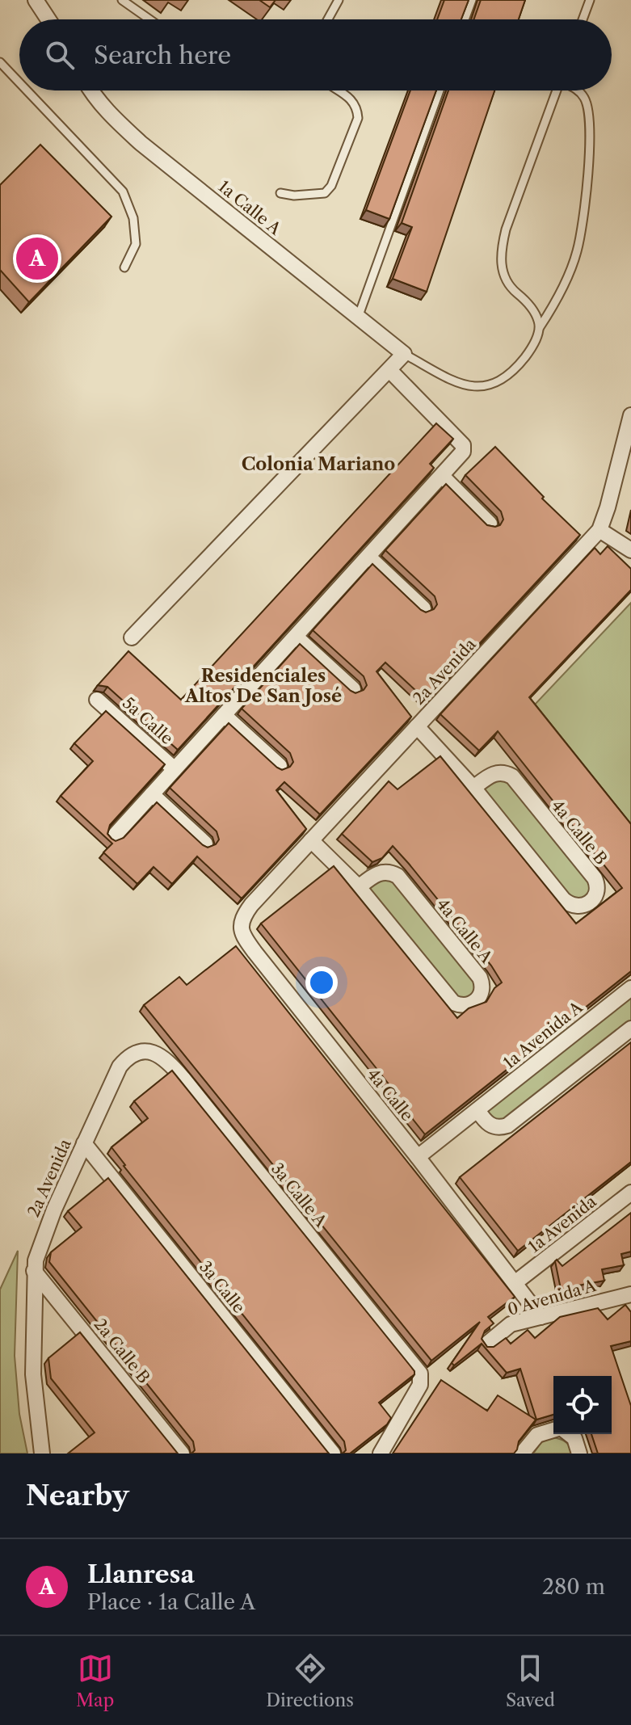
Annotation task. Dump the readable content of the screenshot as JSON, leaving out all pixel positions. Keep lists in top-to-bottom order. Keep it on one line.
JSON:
{"streets":{"street":["1a Calle A","2a Avenida","5a Calle","4a Calle B","4a Calle A","1a Avenida A","4a Calle","3a Calle A","1a Avenida","3a Calle","0 Avenida A","2a Calle B"]},"crossings":[["2a Avenida","4a Calle B"],["2a Avenida","4a Calle A"],["2a Avenida","4a Calle"],["2a Avenida","3a Calle A"],["2a Avenida","3a Calle"],["2a Avenida","2a Calle B"],["1a Avenida A","4a Calle"],["4a Calle","1a Avenida"],["4a Calle","0 Avenida A"]],"districts":["Colonia Mariano","Residenciales Altos De San José"],"page":{"search":"Search here","pins":"A","heading":"Nearby","list":[{"mark":"A","name":"Llanresa","note":"Place · 1a Calle A","value":"280 m"}],"nav":["Map","Directions","Saved"]}}
